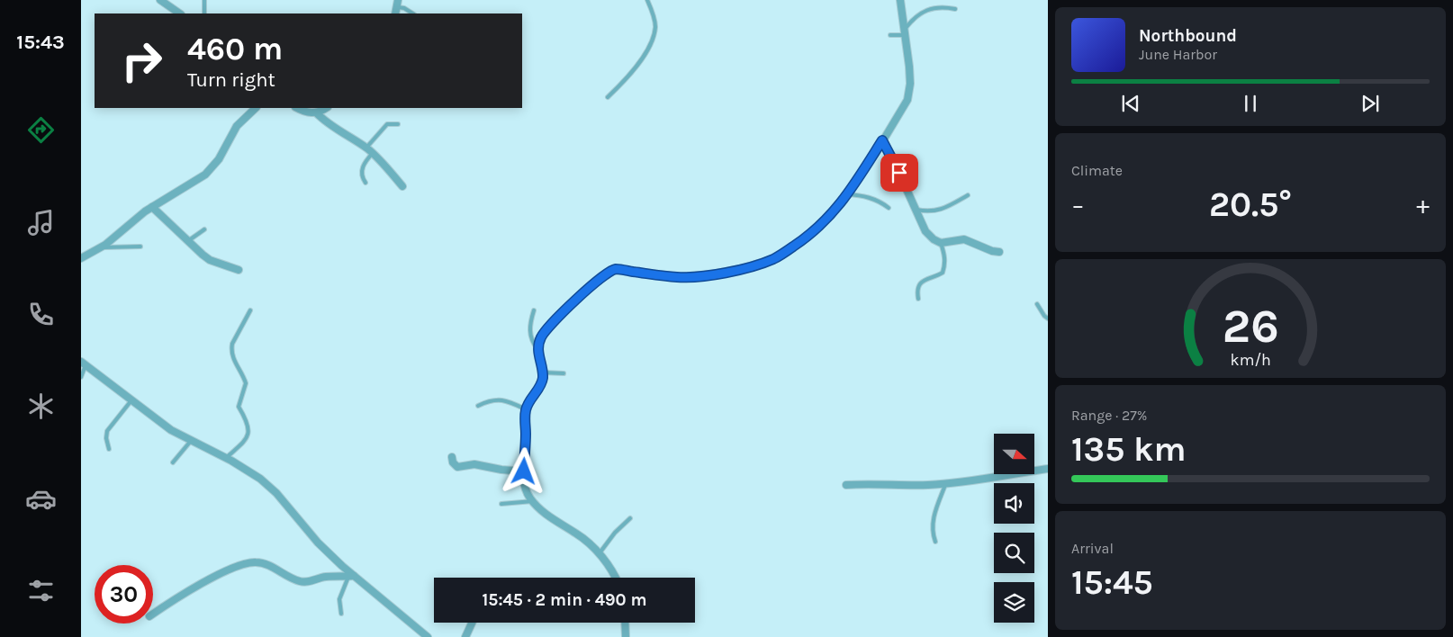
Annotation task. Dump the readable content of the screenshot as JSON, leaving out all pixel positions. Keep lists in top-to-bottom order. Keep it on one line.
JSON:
{"north":"right","page":{"tabs":"15:43","turn":["460 m","Turn right"],"song":["Northbound","June Harbor"],"tile":["Climate",["Range · 27%","135 km"],["Arrival","15:45"]],"heat":["−","20.5°","+"],"limit":"30","trip":"15:45 · 2 min · 490 m","gauge":["26","km/h"]}}
